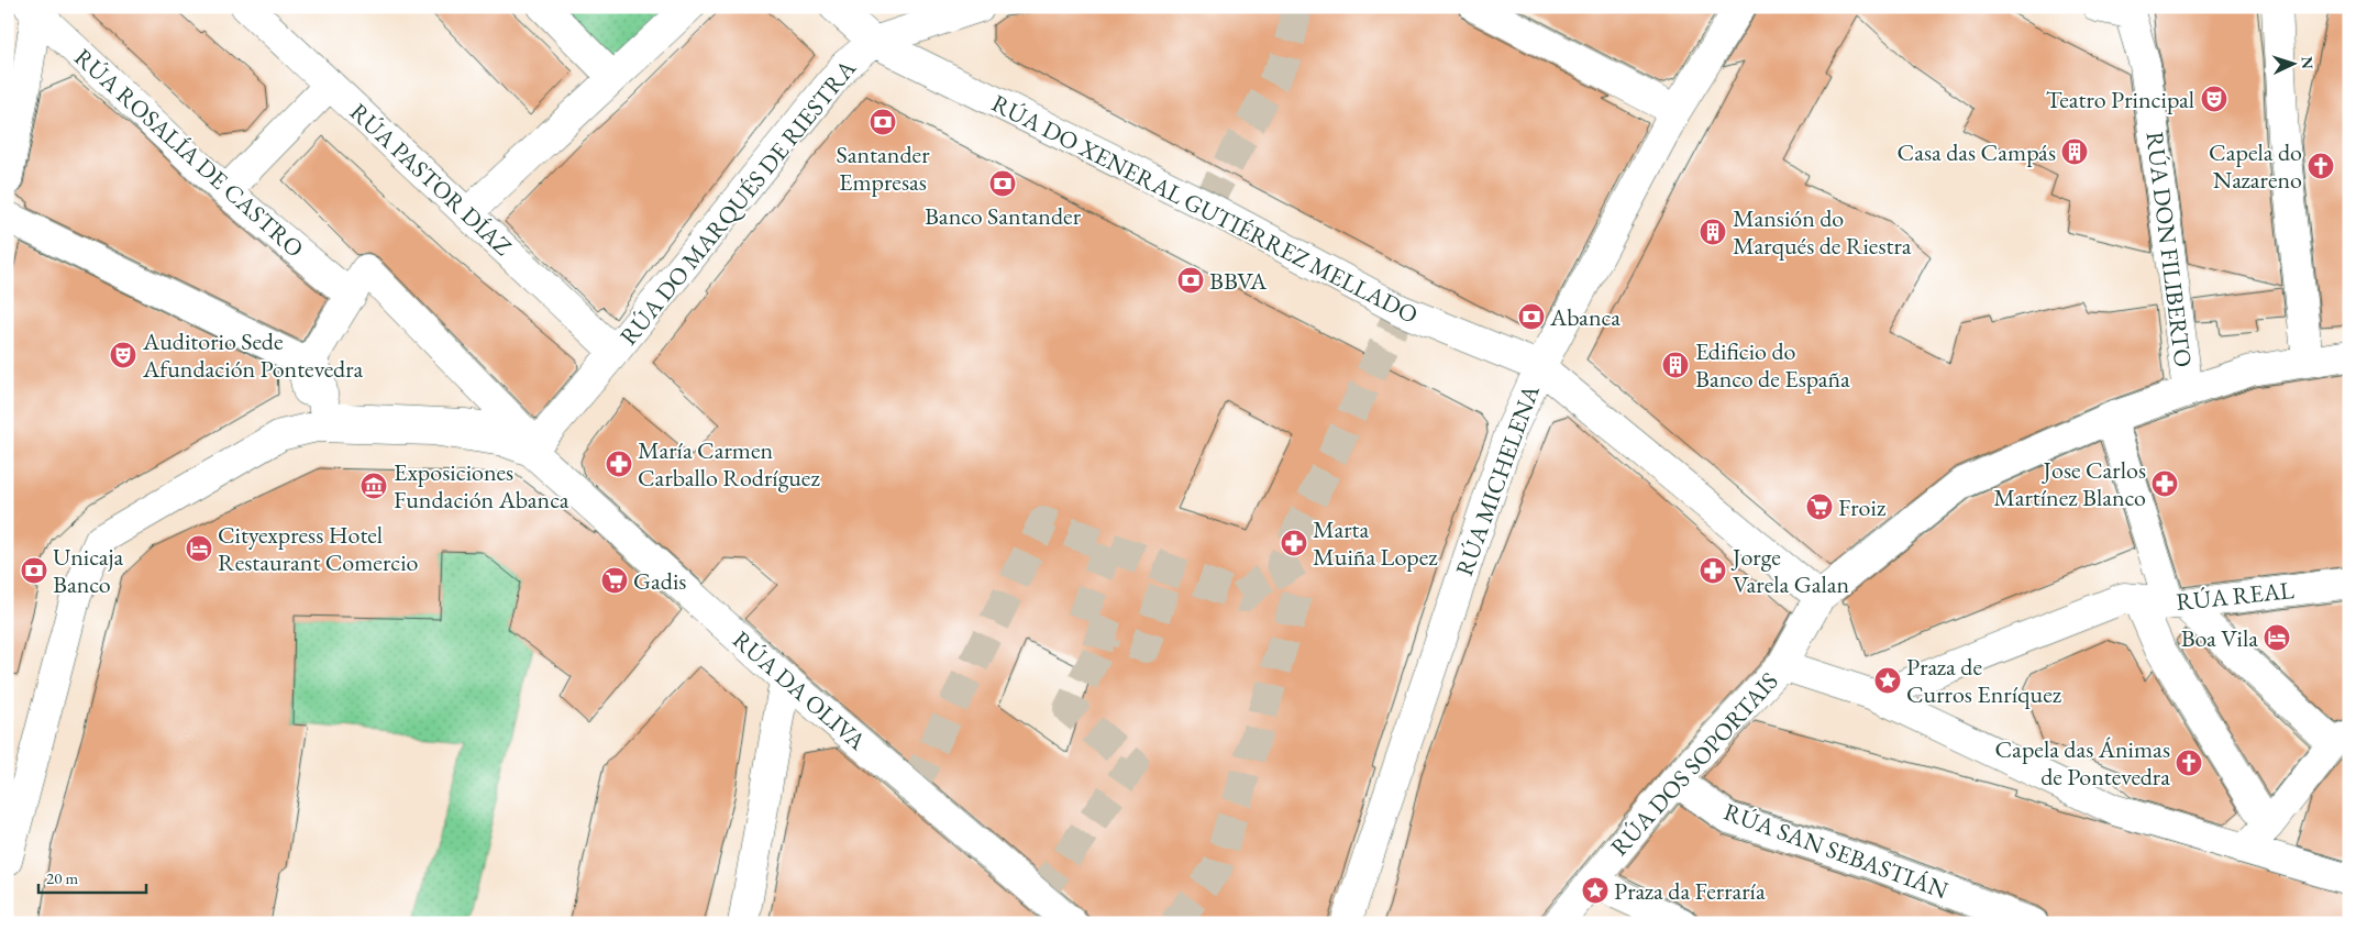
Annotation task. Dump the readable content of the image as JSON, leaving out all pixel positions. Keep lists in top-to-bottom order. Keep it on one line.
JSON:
{"streets":{"street":["RÚA ROSALÍA DE CASTRO","RÚA PASTOR DÍAZ","RÚA DO MARQUÉS DE RIESTRA","RÚA DO XENERAL GUTIÉRREZ MELLADO","RÚA DON FILIBERTO","RÚA MICHELENA","RÚA REAL","RÚA DA OLIVA","RÚA DOS SOPORTAIS","RÚA SAN SEBASTIÁN"]},"crossings":[["RÚA PASTOR DÍAZ","RÚA DO MARQUÉS DE RIESTRA"],["RÚA DO MARQUÉS DE RIESTRA","RÚA DO XENERAL GUTIÉRREZ MELLADO"],["RÚA DO MARQUÉS DE RIESTRA","RÚA DA OLIVA"],["RÚA DO XENERAL GUTIÉRREZ MELLADO","RÚA MICHELENA"],["RÚA DO XENERAL GUTIÉRREZ MELLADO","RÚA DOS SOPORTAIS"],["RÚA DOS SOPORTAIS","RÚA SAN SEBASTIÁN"]],"places":{"theatre":["Teatro Principal","Auditorio Sede Afundación Pontevedra"],"bank":["Santander Empresas","Banco Santander","BBVA","Abanca","Unicaja Banco"],"building":["Casa das Campás","Mansión do Marqués de Riestra","Edificio do Banco de España"],"church":["Capela do Nazareno","Capela das Ánimas de Pontevedra"],"pharmacy":["María Carmen Carballo Rodríguez","Jose Carlos Martínez Blanco","Marta Muiña Lopez","Jorge Varela Galan"],"museum":["Exposiciones Fundación Abanca"],"supermarket":["Froiz","Gadis"],"hotel":["Cityexpress Hotel Restaurant Comercio","Boa Vila"],"place":["Praza de Curros Enríquez","Praza da Ferraría"]},"scale_bar":"20 m","north":"right"}
